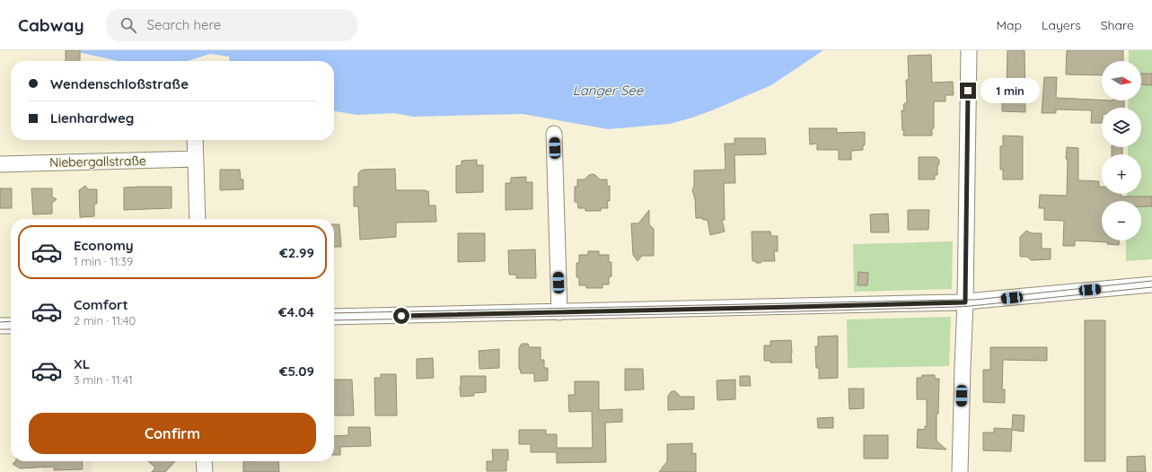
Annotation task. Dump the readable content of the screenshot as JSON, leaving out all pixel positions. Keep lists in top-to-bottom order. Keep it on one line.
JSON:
{"streets":{"street":["Niebergallstraße"]},"water":["Langer See"],"north":"right","page":{"header":"Cabway","search":"Search here","nav":["Map","Layers","Share"],"map_buttons":["+","−"],"banner":["Wendenschloßstraße","Lienhardweg"],"bubble":"1 min","list":[{"name":"Economy","note":"1 min · 11:39","value":"€2.99"},{"name":"Comfort","note":"2 min · 11:40","value":"€4.04"},{"name":"XL","note":"3 min · 11:41","value":"€5.09"}],"buttons":"Confirm"}}
